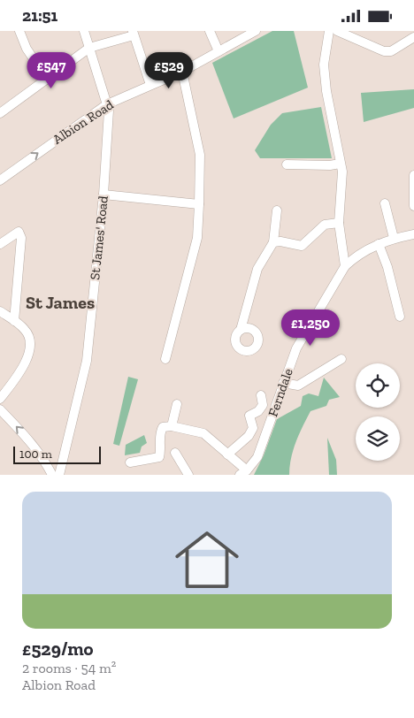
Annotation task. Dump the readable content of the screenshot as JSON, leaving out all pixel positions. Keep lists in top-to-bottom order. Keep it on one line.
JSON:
{"streets":{"street":["Albion Road","St James' Road","Ferndale"]},"crossings":[["Albion Road","St James' Road"]],"districts":["St James"],"scale_bar":"100 m","page":{"status":"21:51","price":["£547","£529","£1,250"],"scale":"100 m","list":[{"name":"£529/mo","note":"2 rooms · 54 m² · Albion Road"}]}}
